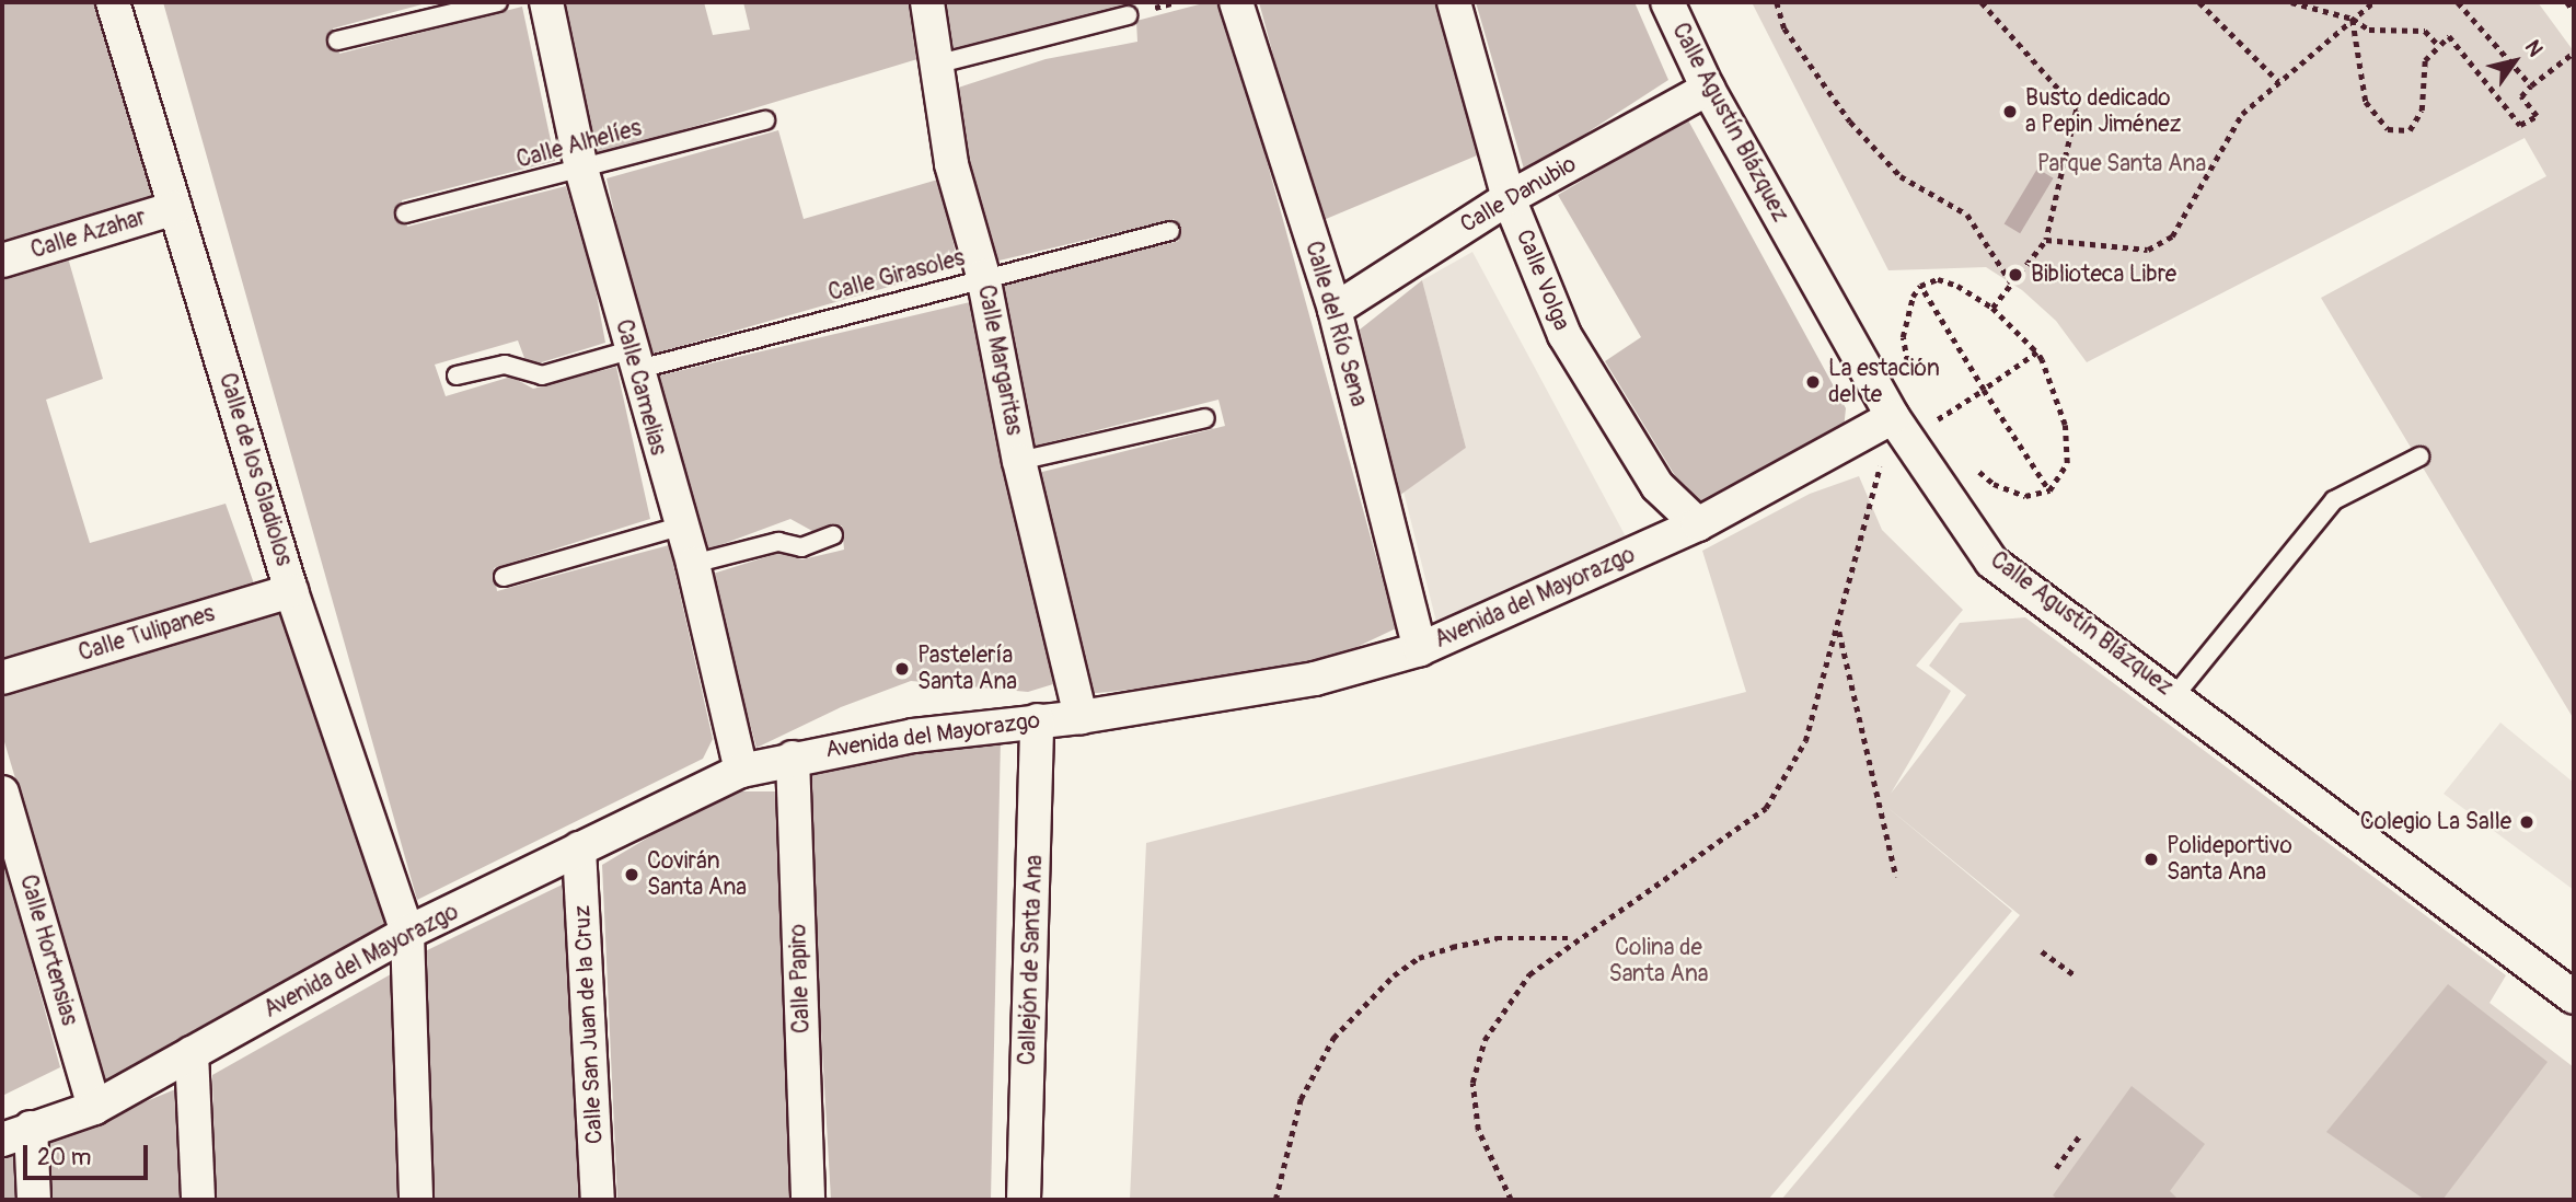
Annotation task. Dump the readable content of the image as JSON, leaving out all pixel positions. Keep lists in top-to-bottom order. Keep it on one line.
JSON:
{"streets":{"street":["Calle Agustín Blázquez","Calle Danubio","Calle Azahar","Calle Volga","Calle del Río Sena","Calle Margaritas","Calle Camelias","Calle de los Gladiolos","Avenida del Mayorazgo","Calle Tulipanes","Calle Hortensias","Callejón de Santa Ana","Calle Papiro","Calle San Juan de la Cruz"],"lane":["Calle Alhelíes","Calle Girasoles"]},"crossings":[["Calle Agustín Blázquez","Calle Danubio"],["Calle Agustín Blázquez","Avenida del Mayorazgo"],["Calle Alhelíes","Calle Camelias"],["Calle Danubio","Calle Volga"],["Calle Danubio","Calle del Río Sena"],["Calle Azahar","Calle de los Gladiolos"],["Calle Girasoles","Calle Margaritas"],["Calle Girasoles","Calle Camelias"],["Calle Volga","Avenida del Mayorazgo"],["Calle del Río Sena","Avenida del Mayorazgo"],["Calle Margaritas","Avenida del Mayorazgo"],["Calle Camelias","Avenida del Mayorazgo"],["Calle de los Gladiolos","Avenida del Mayorazgo"],["Calle de los Gladiolos","Calle Tulipanes"],["Avenida del Mayorazgo","Calle Hortensias"],["Avenida del Mayorazgo","Callejón de Santa Ana"],["Avenida del Mayorazgo","Calle Papiro"],["Avenida del Mayorazgo","Calle San Juan de la Cruz"]],"parks":["Parque Santa Ana","Colina de Santa Ana"],"places":["Busto dedicado a Pepin Jiménez","Biblioteca Libre","La estación del te","Pastelería Santa Ana","Colegio La Salle","Polideportivo Santa Ana","Covirán Santa Ana"],"scale_bar":"20 m","north":"top right"}
